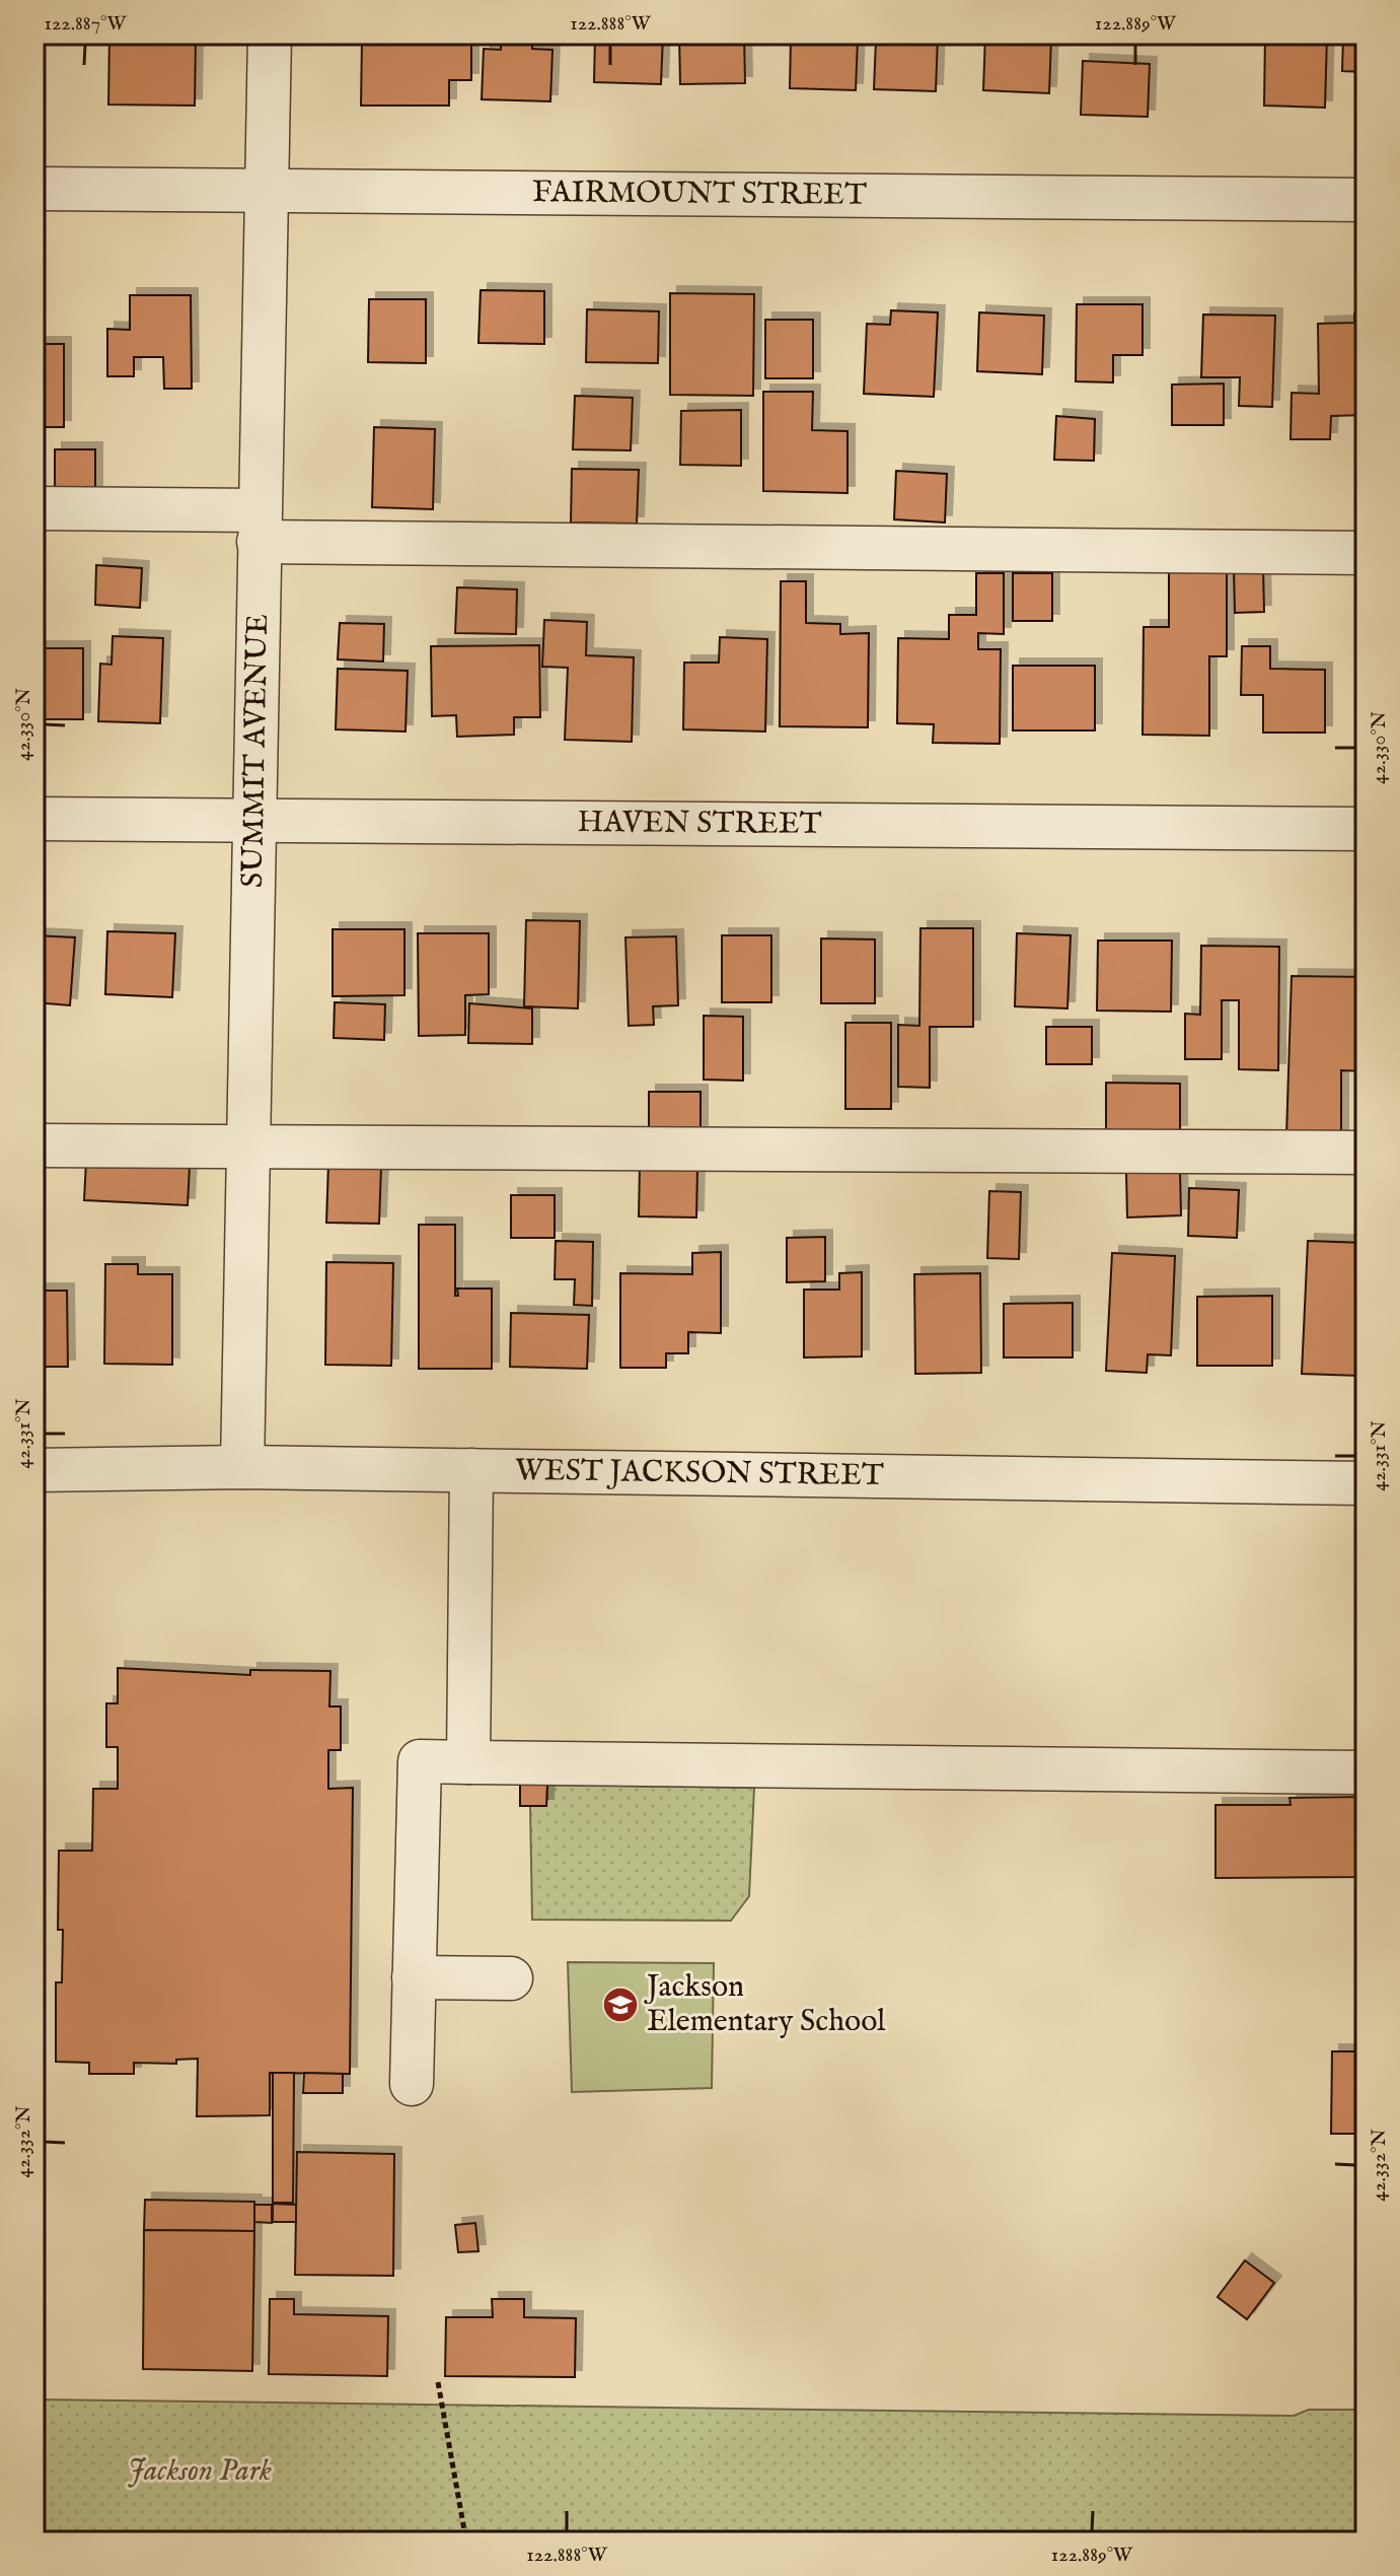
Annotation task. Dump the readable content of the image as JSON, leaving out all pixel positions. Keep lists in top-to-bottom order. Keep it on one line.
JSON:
{"streets":{"street":["FAIRMOUNT STREET","SUMMIT AVENUE","HAVEN STREET","WEST JACKSON STREET"]},"crossings":[["FAIRMOUNT STREET","SUMMIT AVENUE"],["SUMMIT AVENUE","HAVEN STREET"],["SUMMIT AVENUE","WEST JACKSON STREET"]],"parks":["Jackson Park"],"places":{"school or university":["Jackson Elementary School"]},"coordinates":["122.887°W","122.888°W","122.889°W","42.330°N","42.331°N","42.332°N"]}
